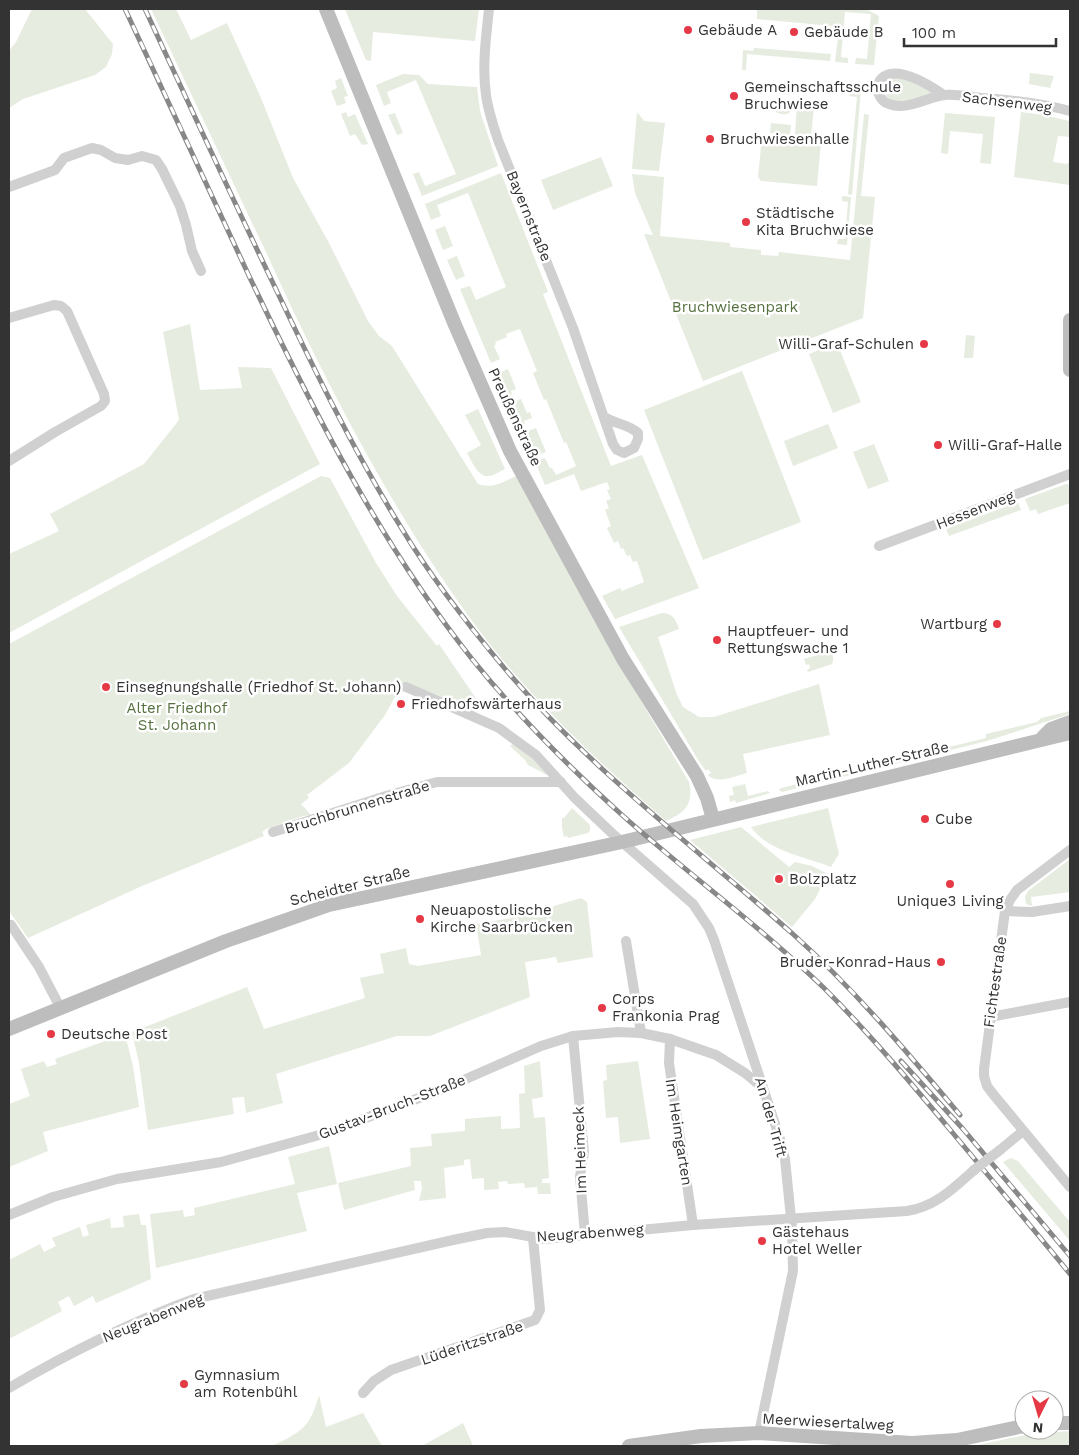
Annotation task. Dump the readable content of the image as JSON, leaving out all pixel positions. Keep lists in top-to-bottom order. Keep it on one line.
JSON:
{"streets":{"main road":["Preußenstraße","Martin-Luther-Straße","Scheidter Straße","Meerwiesertalweg"],"street":["Sachsenweg","Bayernstraße","Hessenweg","Bruchbrunnenstraße","Fichtestraße","Gustav-Bruch-Straße","An der Trift","Im Heimgarten","Im Heimeck","Neugrabenweg","Lüderitzstraße"]},"crossings":[["Preußenstraße","Martin-Luther-Straße"],["Preußenstraße","Scheidter Straße"],["Martin-Luther-Straße","Scheidter Straße"],["Bruchbrunnenstraße","An der Trift"],["Scheidter Straße","An der Trift"],["Fichtestraße","Neugrabenweg"],["Gustav-Bruch-Straße","An der Trift"],["Gustav-Bruch-Straße","Im Heimgarten"],["Gustav-Bruch-Straße","Im Heimeck"],["An der Trift","Neugrabenweg"],["An der Trift","Meerwiesertalweg"],["Im Heimgarten","Neugrabenweg"],["Im Heimeck","Neugrabenweg"],["Neugrabenweg","Lüderitzstraße"]],"parks":["Bruchwiesenpark","Alter Friedhof St. Johann"],"places":["Gebäude A","Gebäude B","Gemeinschaftsschule Bruchwiese","Bruchwiesenhalle","Städtische Kita Bruchwiese","Willi-Graf-Schulen","Willi-Graf-Halle","Wartburg","Hauptfeuer- und Rettungswache 1","Einsegnungshalle (Friedhof St. Johann)","Friedhofswärterhaus","Cube","Bolzplatz","Unique3 Living","Neuapostolische Kirche Saarbrücken","Bruder-Konrad-Haus","Corps Frankonia Prag","Deutsche Post","Gästehaus Hotel Weller","Gymnasium am Rotenbühl"],"scale_bar":"100 m","north":"bottom"}
